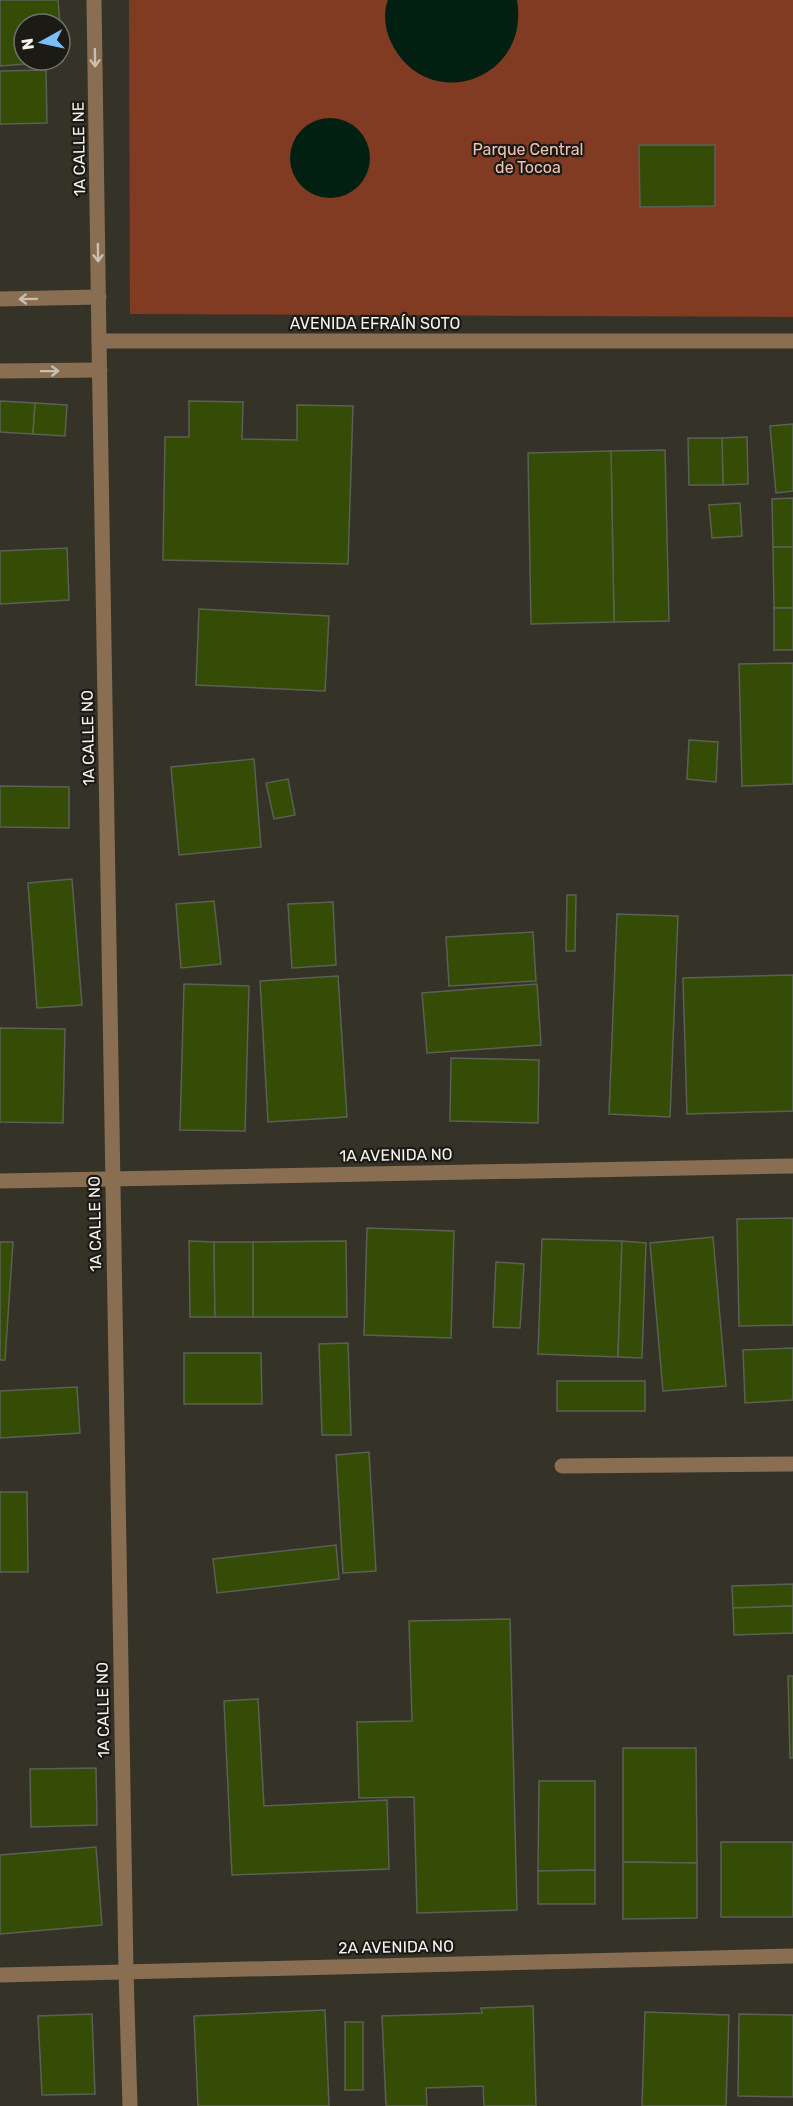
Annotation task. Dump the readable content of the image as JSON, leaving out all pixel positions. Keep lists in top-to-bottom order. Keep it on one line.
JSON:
{"streets":{"street":["1A CALLE NE","AVENIDA EFRAÍN SOTO","1A CALLE NO","1A AVENIDA NO","2A AVENIDA NO"]},"crossings":[["AVENIDA EFRAÍN SOTO","1A CALLE NO"],["1A CALLE NO","1A AVENIDA NO"],["1A CALLE NO","2A AVENIDA NO"]],"one_way":["1A CALLE NE"],"parks":["Parque Central de Tocoa"],"north":"left"}
